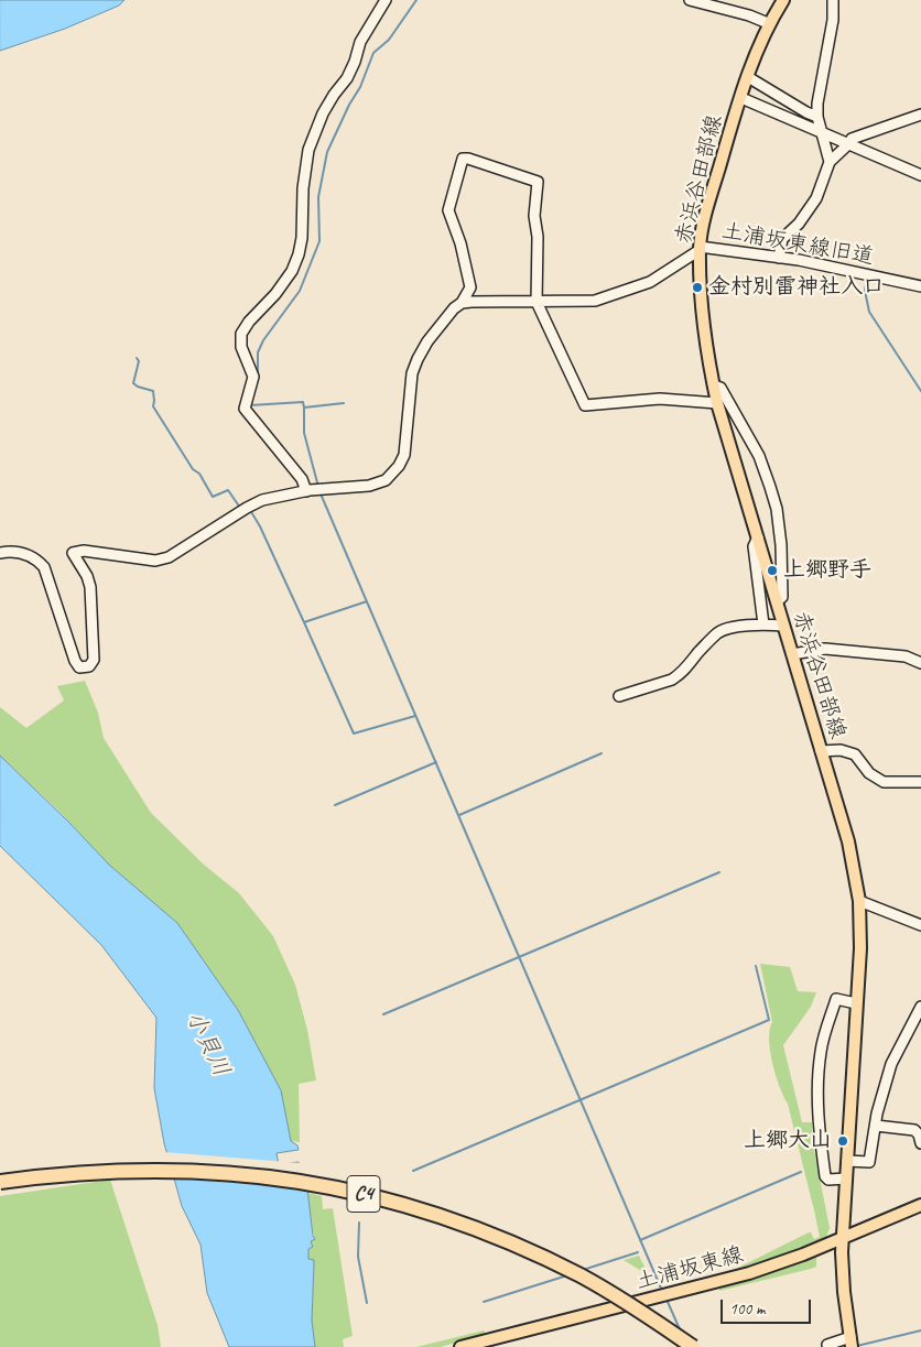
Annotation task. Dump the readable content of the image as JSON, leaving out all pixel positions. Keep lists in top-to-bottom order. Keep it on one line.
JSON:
{"streets":{"highway":["C4"],"main road":["赤浜谷田部線","土浦坂東線"],"street":["土浦坂東線旧道"]},"crossings":[["赤浜谷田部線","土浦坂東線旧道"],["赤浜谷田部線","土浦坂東線"]],"water":["小貝川"],"places":["金村別雷神社入口","上郷野手","上郷大山"],"scale_bar":"100 m"}
